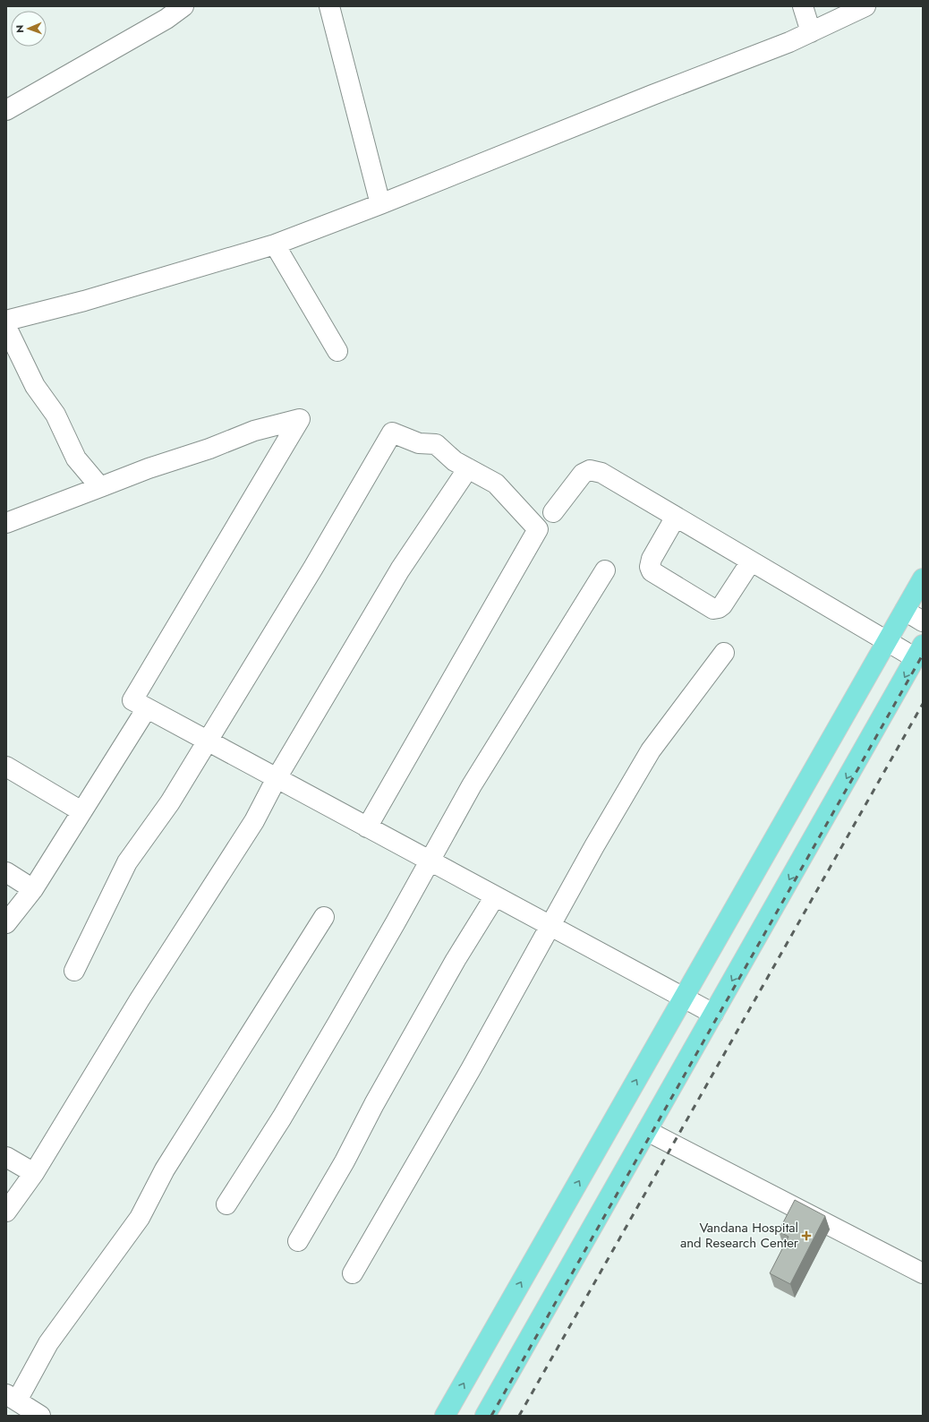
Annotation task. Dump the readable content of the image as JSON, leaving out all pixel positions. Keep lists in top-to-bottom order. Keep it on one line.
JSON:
{"places":{"health":["Vandana Hospital and Research Center"]},"north":"left"}
